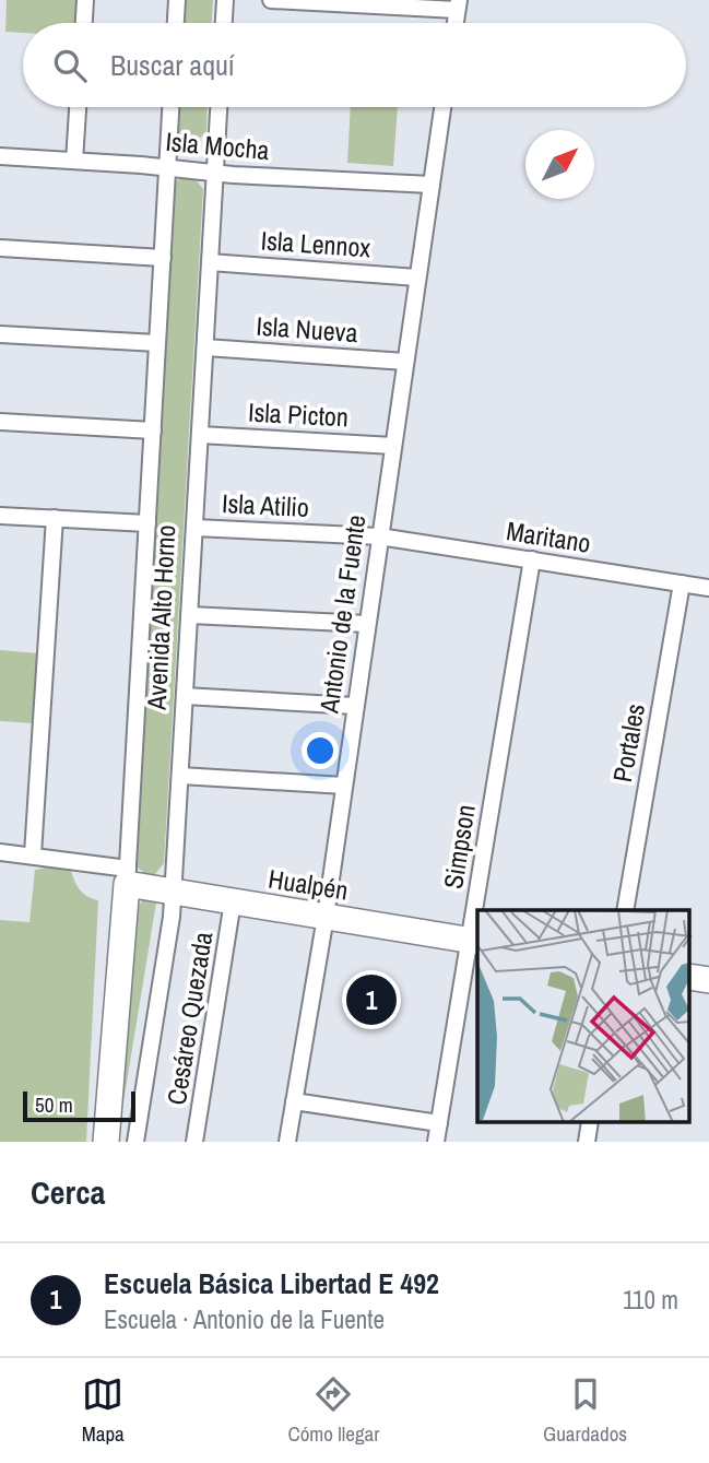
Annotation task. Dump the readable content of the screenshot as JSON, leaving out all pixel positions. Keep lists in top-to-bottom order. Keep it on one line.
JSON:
{"streets":{"main road":["Avenida Alto Horno","Hualpén"],"street":["Isla Mocha","Isla Lennox","Isla Nueva","Isla Picton","Isla Atilio","Maritano","Antonio de la Fuente","Portales","Simpson","Cesáreo Quezada"]},"crossings":[["Isla Mocha","Antonio de la Fuente"],["Isla Mocha","Avenida Alto Horno"],["Isla Lennox","Antonio de la Fuente"],["Isla Lennox","Avenida Alto Horno"],["Isla Nueva","Antonio de la Fuente"],["Isla Nueva","Avenida Alto Horno"],["Isla Picton","Antonio de la Fuente"],["Isla Picton","Avenida Alto Horno"],["Isla Atilio","Maritano"],["Isla Atilio","Antonio de la Fuente"],["Isla Atilio","Avenida Alto Horno"],["Maritano","Antonio de la Fuente"],["Maritano","Portales"],["Maritano","Simpson"],["Antonio de la Fuente","Hualpén"],["Avenida Alto Horno","Hualpén"],["Simpson","Hualpén"],["Hualpén","Cesáreo Quezada"]],"scale_bar":"50 m","north":"top right","page":{"search":"Buscar aquí","pins":"1","scale":"50 m","heading":"Cerca","list":[{"mark":"1","name":"Escuela Básica Libertad E 492","note":"Escuela · Antonio de la Fuente","value":"110 m"}],"nav":["Mapa","Cómo llegar","Guardados"]}}
